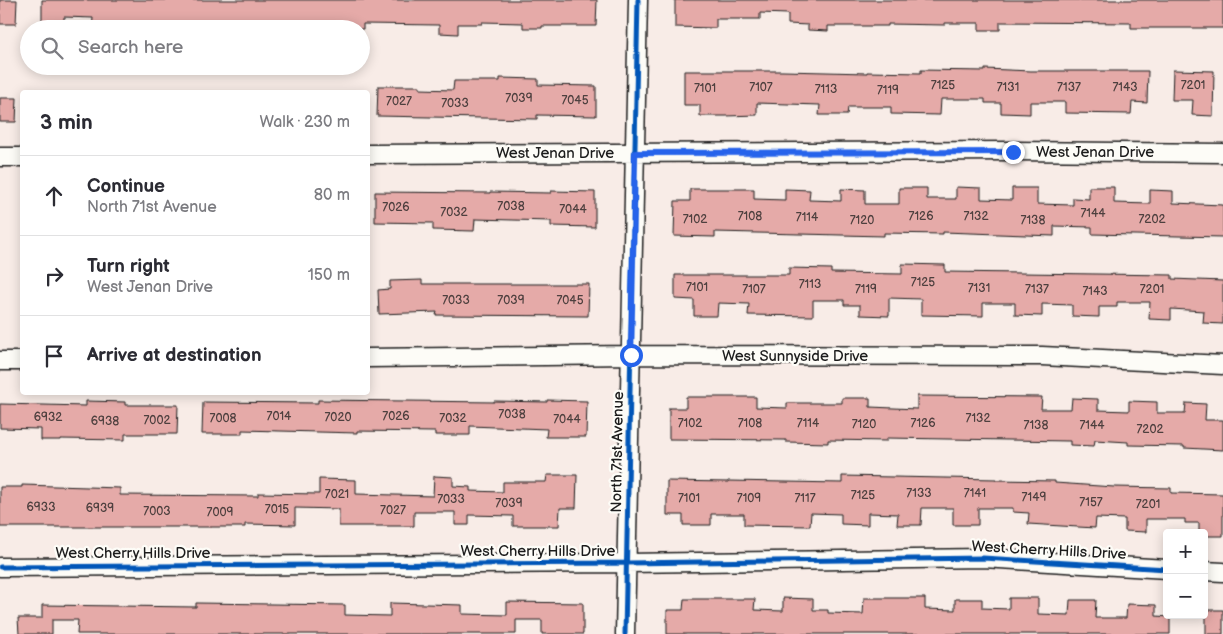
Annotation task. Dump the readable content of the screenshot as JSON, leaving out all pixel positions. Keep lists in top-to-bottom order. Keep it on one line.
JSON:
{"streets":{"street":["West Jenan Drive","West Sunnyside Drive","North 71st Avenue","West Cherry Hills Drive"]},"crossings":[["West Jenan Drive","North 71st Avenue"],["West Sunnyside Drive","North 71st Avenue"],["North 71st Avenue","West Cherry Hills Drive"]],"house_numbers":["7125","7201","7107","7131","7137","7143","7101","7113","7119","7039","7045","7027","7033","7038","7026","7044","7032","7144","7108","7126","7132","7114","7102","7202","7120","7138","7125","7113","7101","7131","7107","7119","7137","7201","7143","7033","7039","7045","7038","7014","7026","6932","7020","7008","7032","7132","7044","7002","6938","7102","7108","7114","7126","7120","7138","7144","7202","7133","7141","7021","7125","7149","7101","7109","7117","7033","7157","7039","7201","6933","6939","7015","7027","7003","7009"],"page":{"search":"Search here","heading":["3 min","Walk · 230 m"],"list":[["Continue","North 71st Avenue","80 m"],["Turn right","West Jenan Drive","150 m"],"Arrive at destination"],"map_buttons":["+","−"]}}
